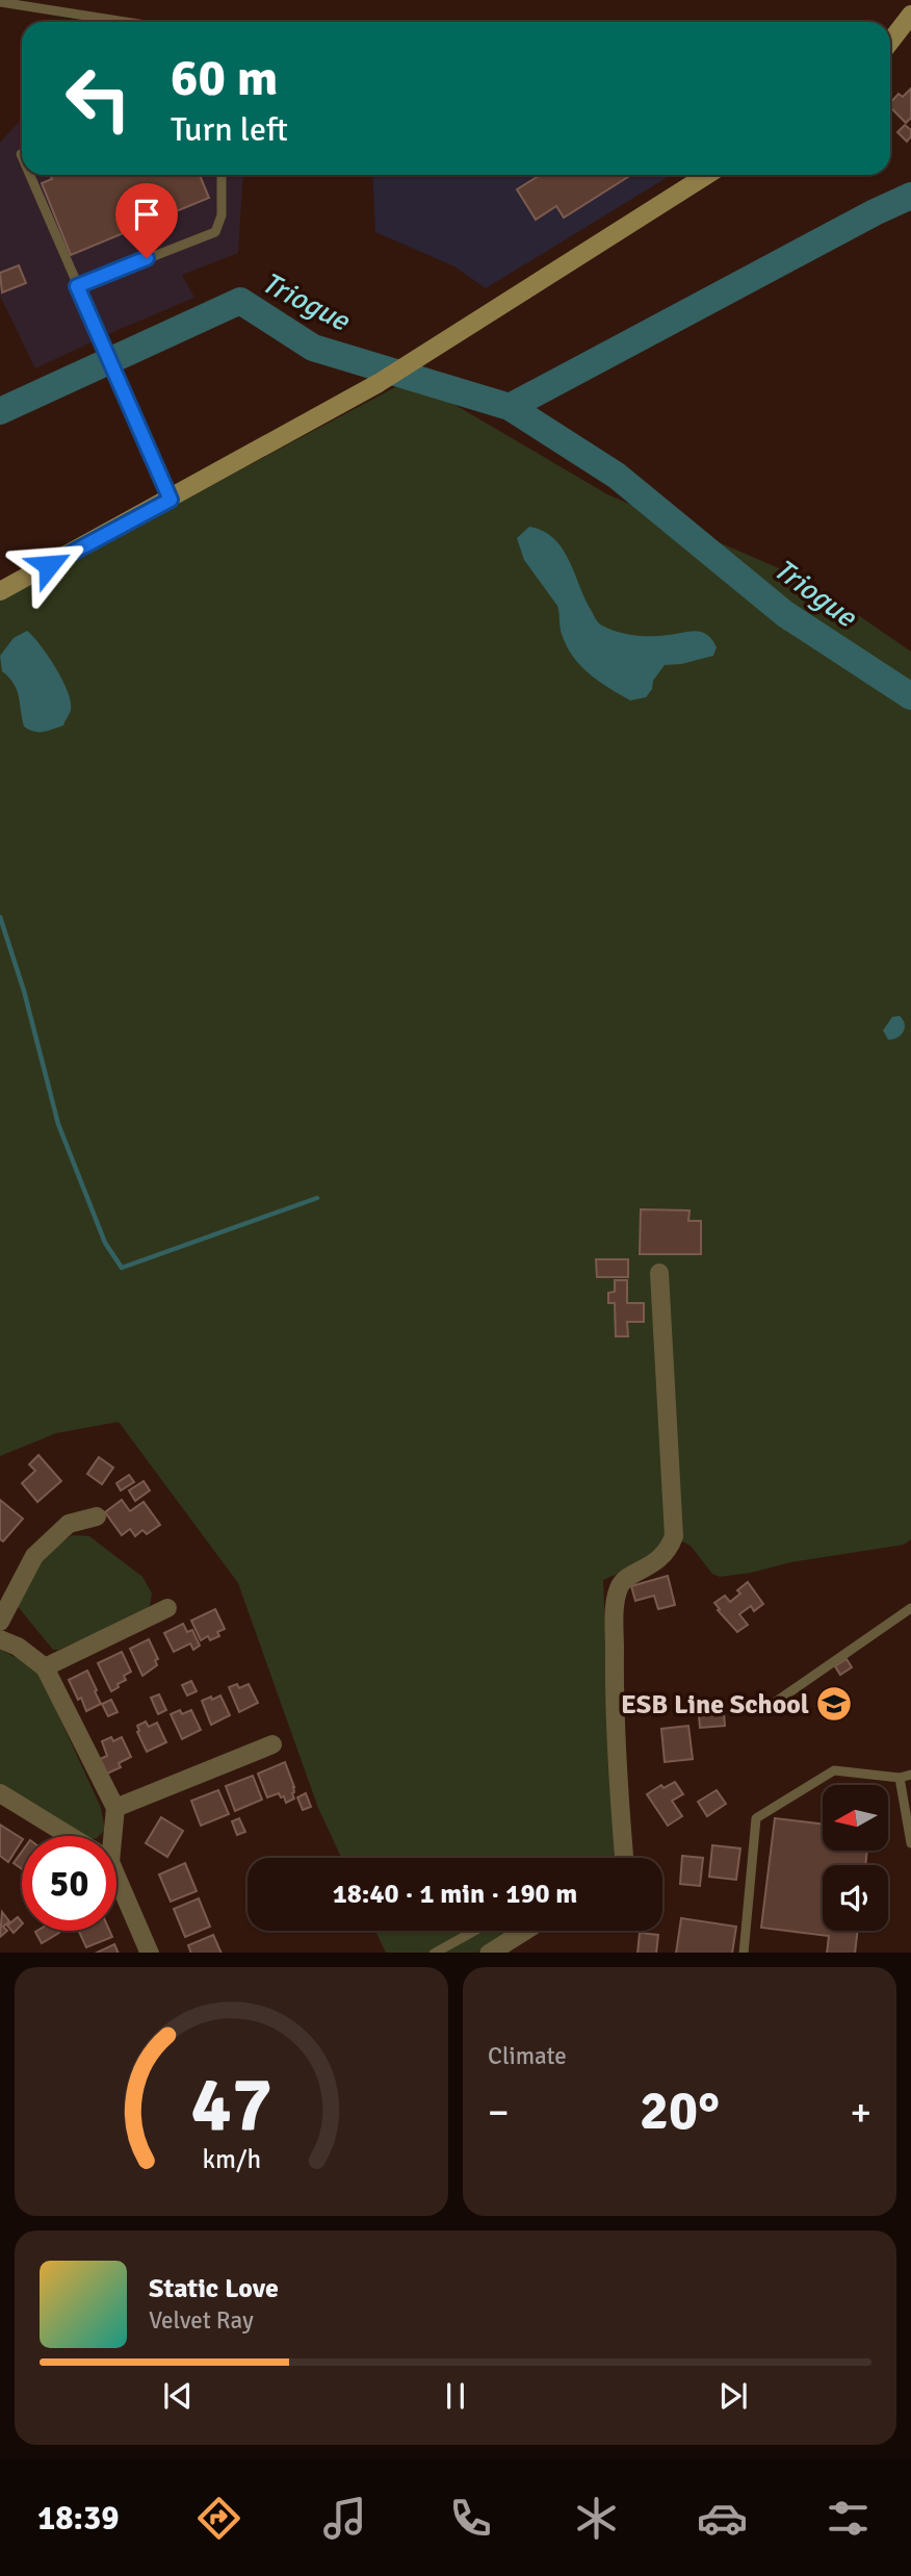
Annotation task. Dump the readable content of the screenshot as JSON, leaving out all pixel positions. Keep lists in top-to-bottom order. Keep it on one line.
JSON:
{"water":["Triogue"],"places":{"school or university":["ESB Line School"]},"north":"left","page":{"turn":["60 m","Turn left"],"limit":"50","trip":"18:40 · 1 min · 190 m","tile":"Climate","heat":["−","20°","+"],"song":["Static Love","Velvet Ray"],"tabs":"18:39","gauge":["47","km/h"]}}
